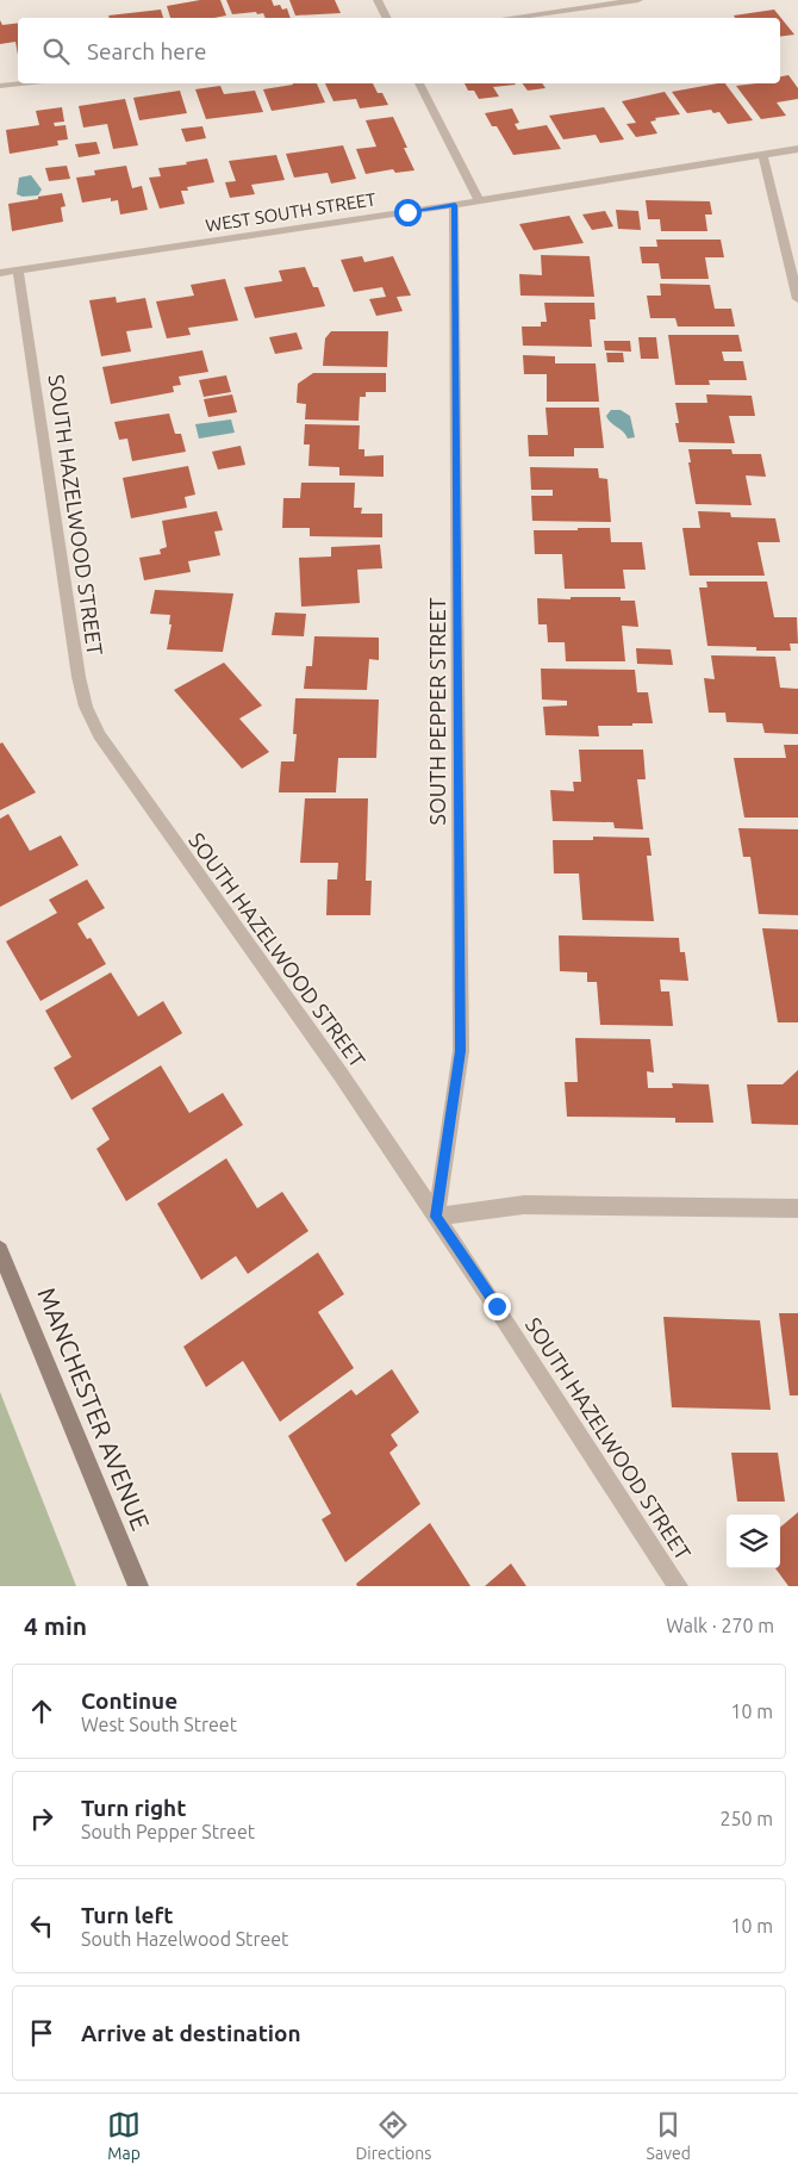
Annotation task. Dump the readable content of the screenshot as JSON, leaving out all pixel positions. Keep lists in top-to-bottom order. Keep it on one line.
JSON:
{"streets":{"street":["WEST SOUTH STREET","SOUTH HAZELWOOD STREET","SOUTH PEPPER STREET","MANCHESTER AVENUE"]},"crossings":[["WEST SOUTH STREET","SOUTH HAZELWOOD STREET"],["WEST SOUTH STREET","SOUTH PEPPER STREET"],["SOUTH HAZELWOOD STREET","SOUTH PEPPER STREET"]],"page":{"search":"Search here","heading":["4 min","Walk · 270 m"],"list":[["Continue","West South Street","10 m"],["Turn right","South Pepper Street","250 m"],["Turn left","South Hazelwood Street","10 m"],"Arrive at destination"],"nav":["Map","Directions","Saved"]}}
